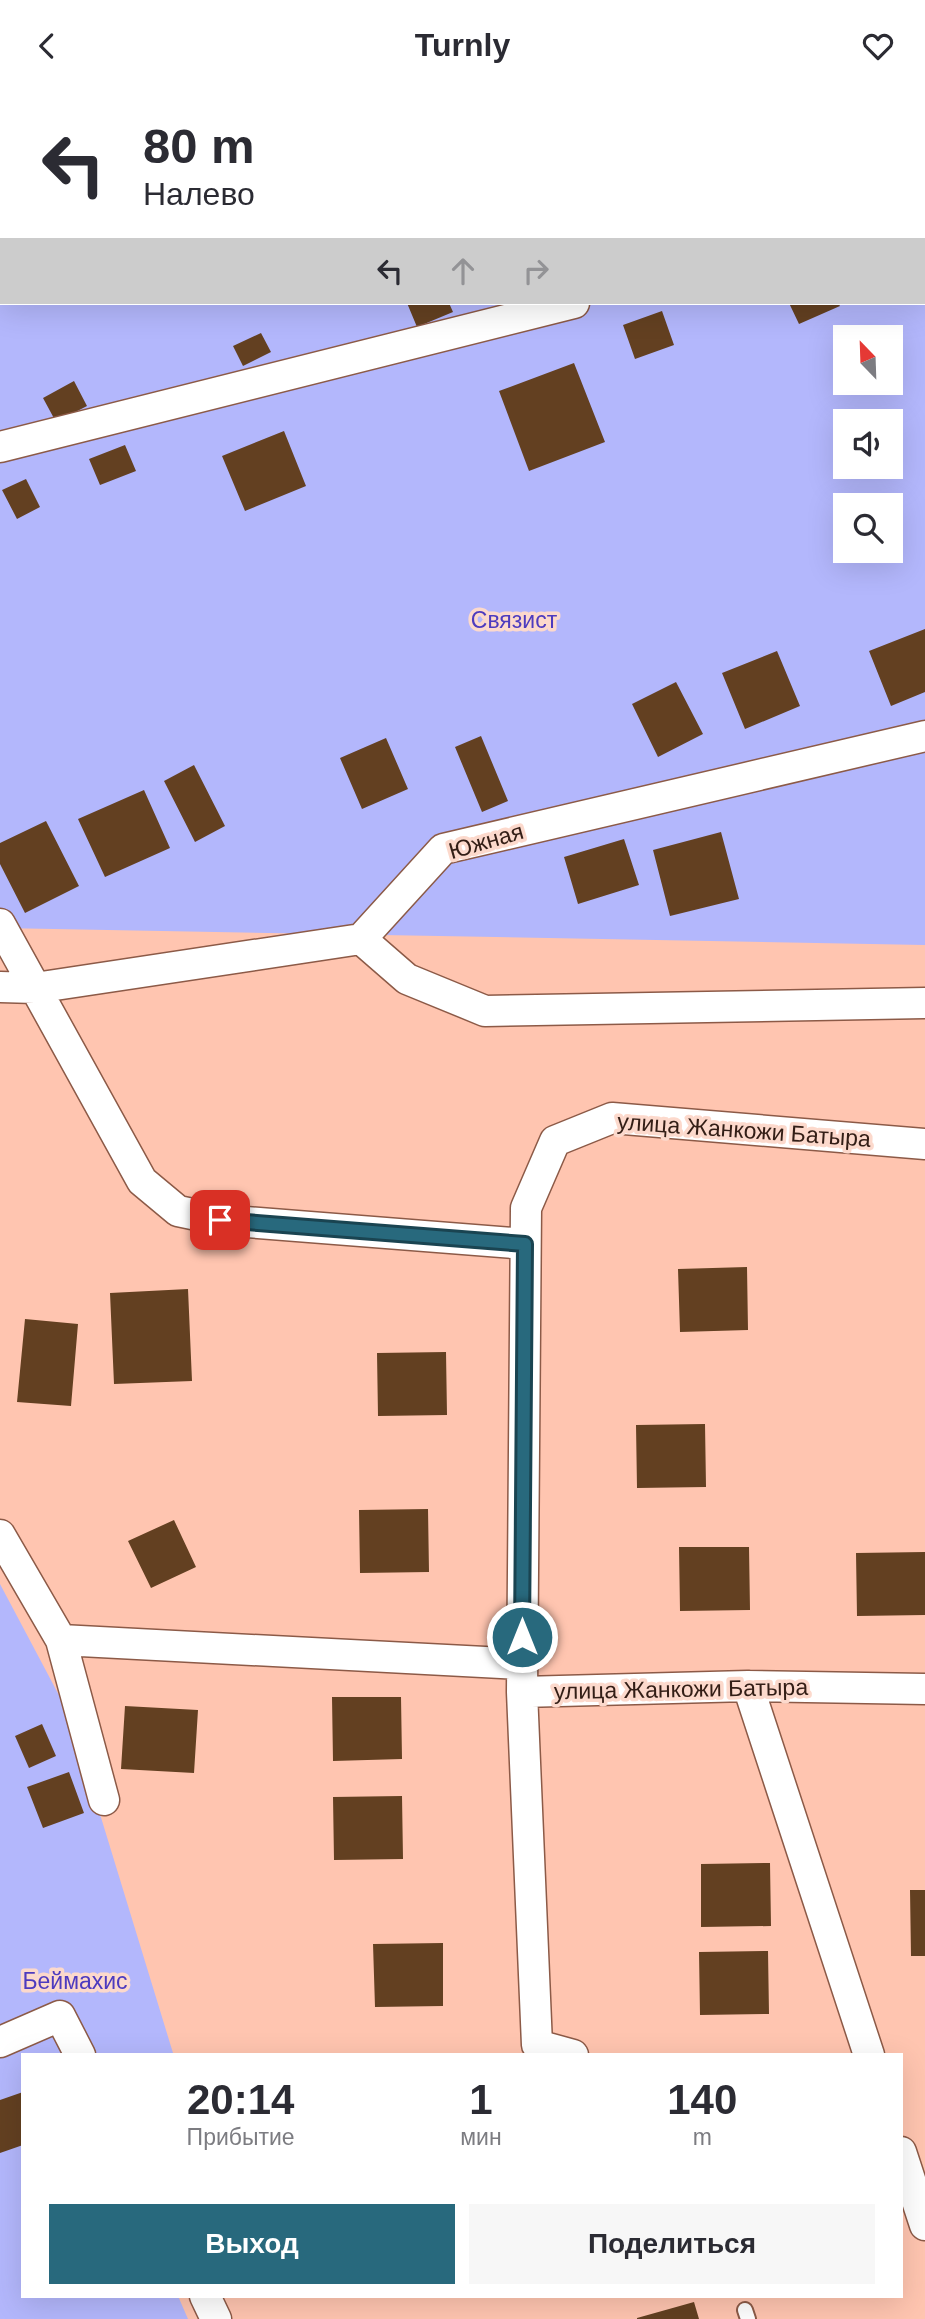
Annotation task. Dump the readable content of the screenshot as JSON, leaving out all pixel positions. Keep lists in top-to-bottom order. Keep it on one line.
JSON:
{"streets":{"street":["Южная","улица Жанкожи Батыра"]},"parks":["Связист","Беймахис"],"north":"top left","page":{"header":"Turnly","turn":["80 m","Налево"],"eta":["20:14","Прибытие","1","мин","140","m"],"buttons":["Выход","Поделиться"]}}
